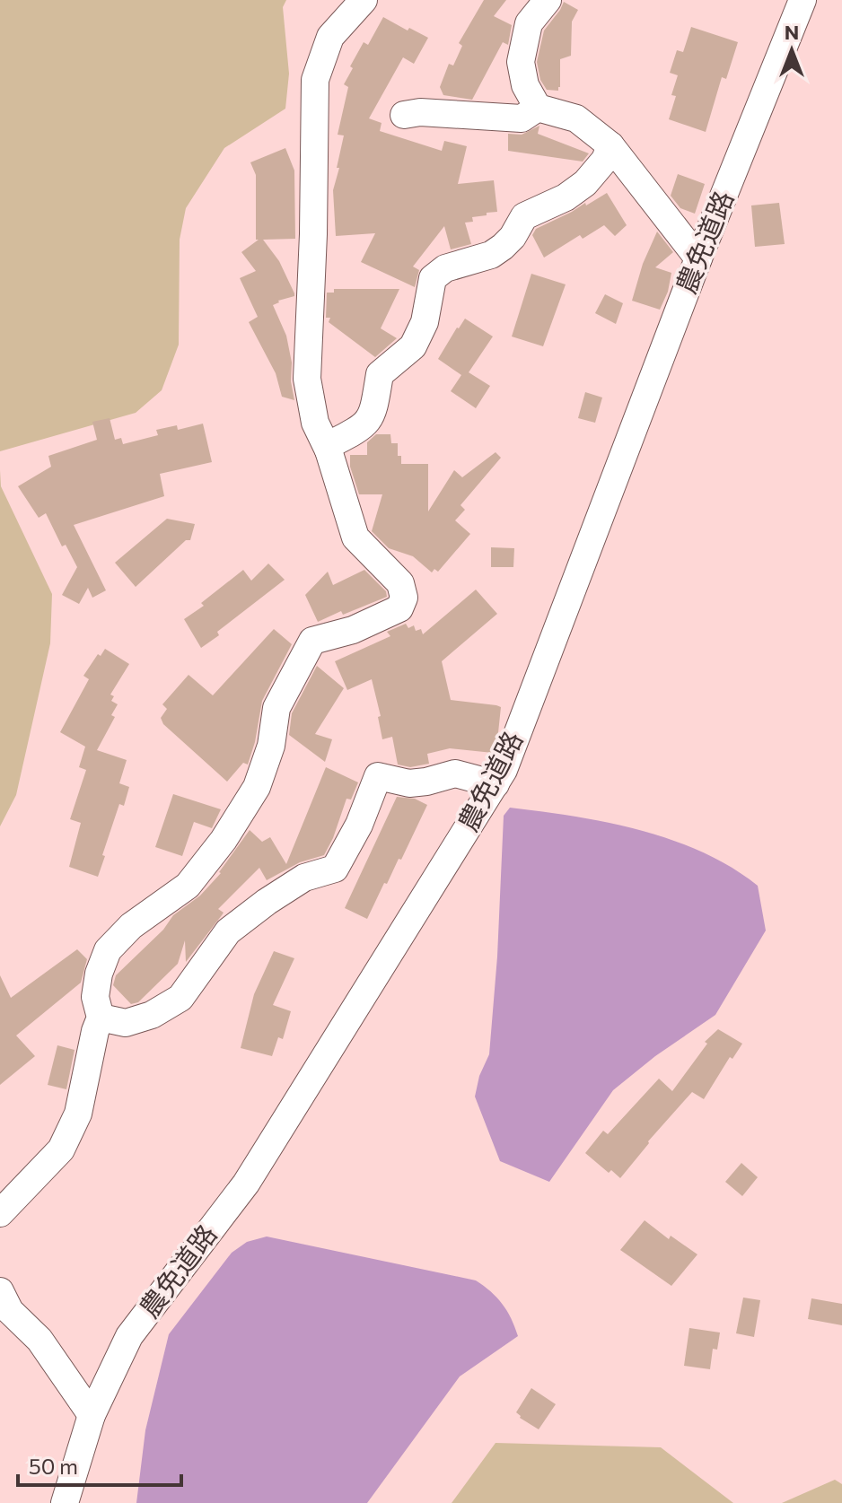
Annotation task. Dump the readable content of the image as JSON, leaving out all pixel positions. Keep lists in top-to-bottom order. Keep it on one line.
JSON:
{"streets":{"street":["農免道路"]},"scale_bar":"50 m","north":"top"}
